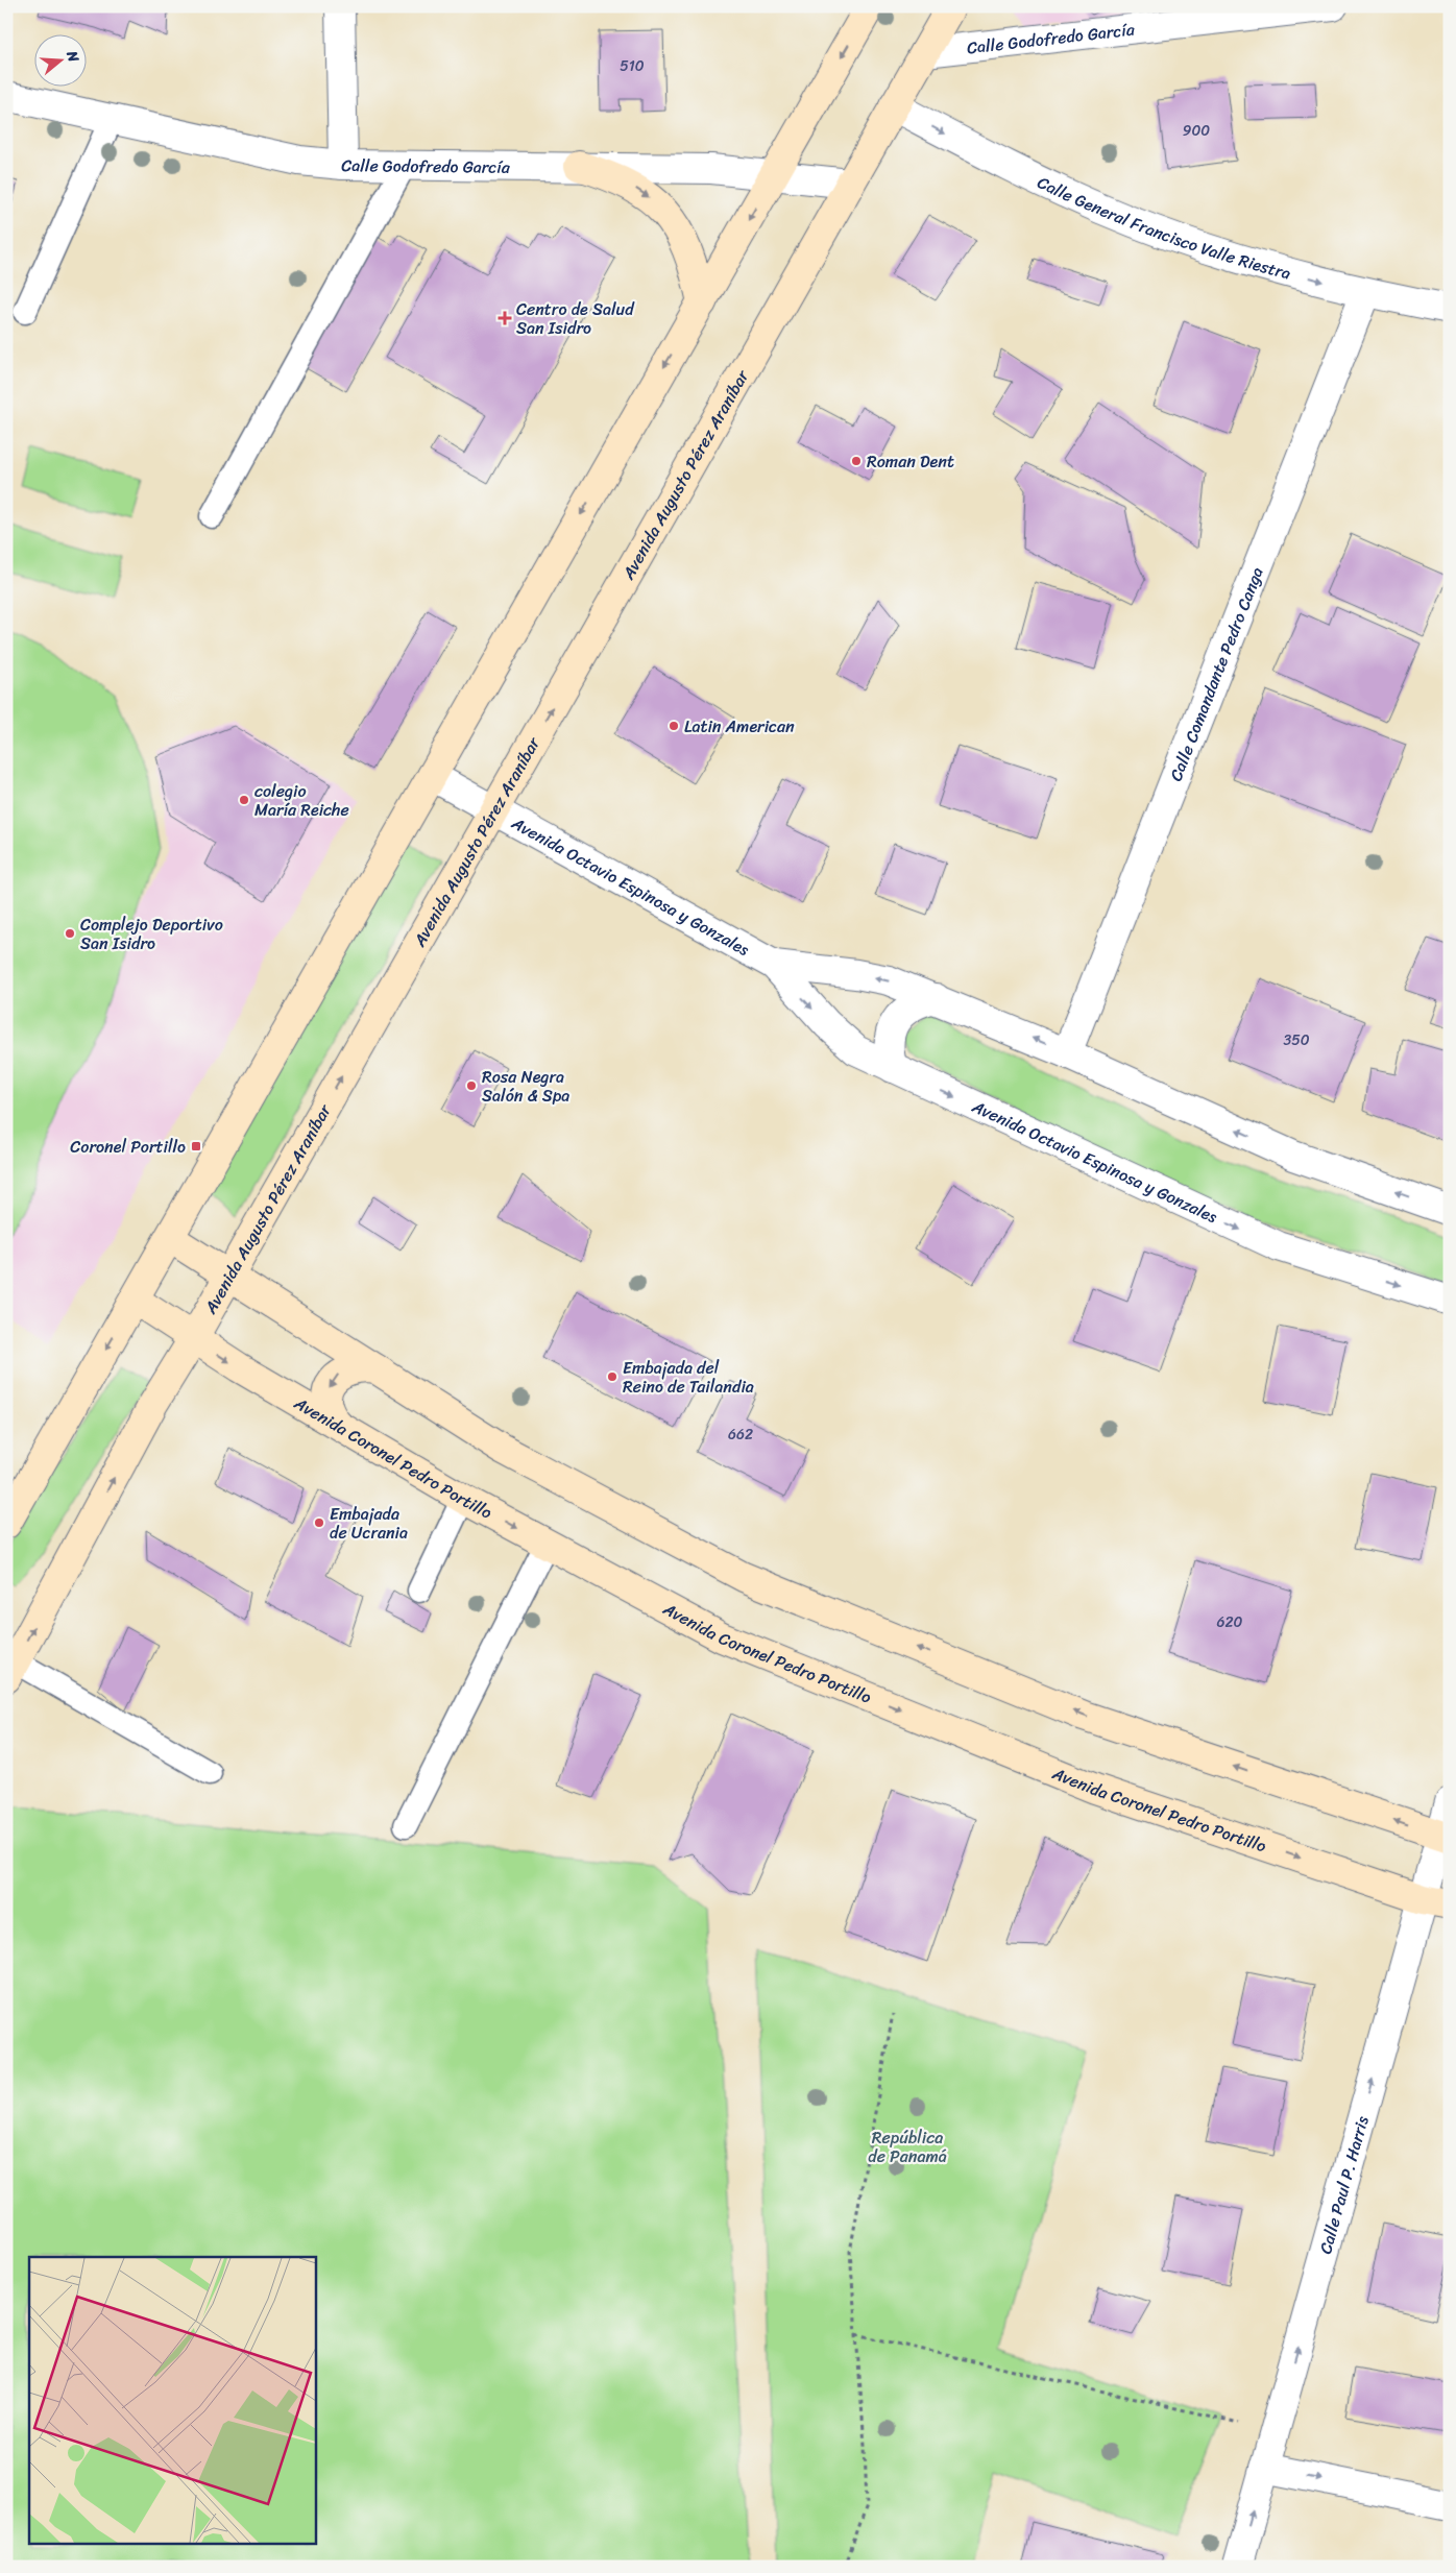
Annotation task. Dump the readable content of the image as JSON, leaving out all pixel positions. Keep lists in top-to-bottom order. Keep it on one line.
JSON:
{"streets":{"main road":["Avenida Augusto Pérez Araníbar","Avenida Coronel Pedro Portillo"],"street":["Calle Godofredo García","Calle General Francisco Valle Riestra","Calle Comandante Pedro Canga","Avenida Octavio Espinosa y Gonzales","Calle Paul P. Harris"]},"crossings":[["Calle Godofredo García","Avenida Augusto Pérez Araníbar"],["Calle General Francisco Valle Riestra","Avenida Augusto Pérez Araníbar"],["Calle General Francisco Valle Riestra","Calle Comandante Pedro Canga"],["Avenida Augusto Pérez Araníbar","Avenida Octavio Espinosa y Gonzales"],["Avenida Augusto Pérez Araníbar","Avenida Coronel Pedro Portillo"],["Calle Comandante Pedro Canga","Avenida Octavio Espinosa y Gonzales"],["Avenida Coronel Pedro Portillo","Calle Paul P. Harris"]],"one_way":["Calle General Francisco Valle Riestra","Calle Paul P. Harris"],"parks":["República de Panamá"],"places":{"health":["Centro de Salud San Isidro"],"other":["Roman Dent","Latin American","colegio María Reiche","Complejo Deportivo San Isidro","Rosa Negra Salón & Spa","Embajada del Reino de Tailandia","Embajada de Ucrania"],"transit":["Coronel Portillo"]},"house_numbers":["510","900","350","662","620"],"north":"right"}
